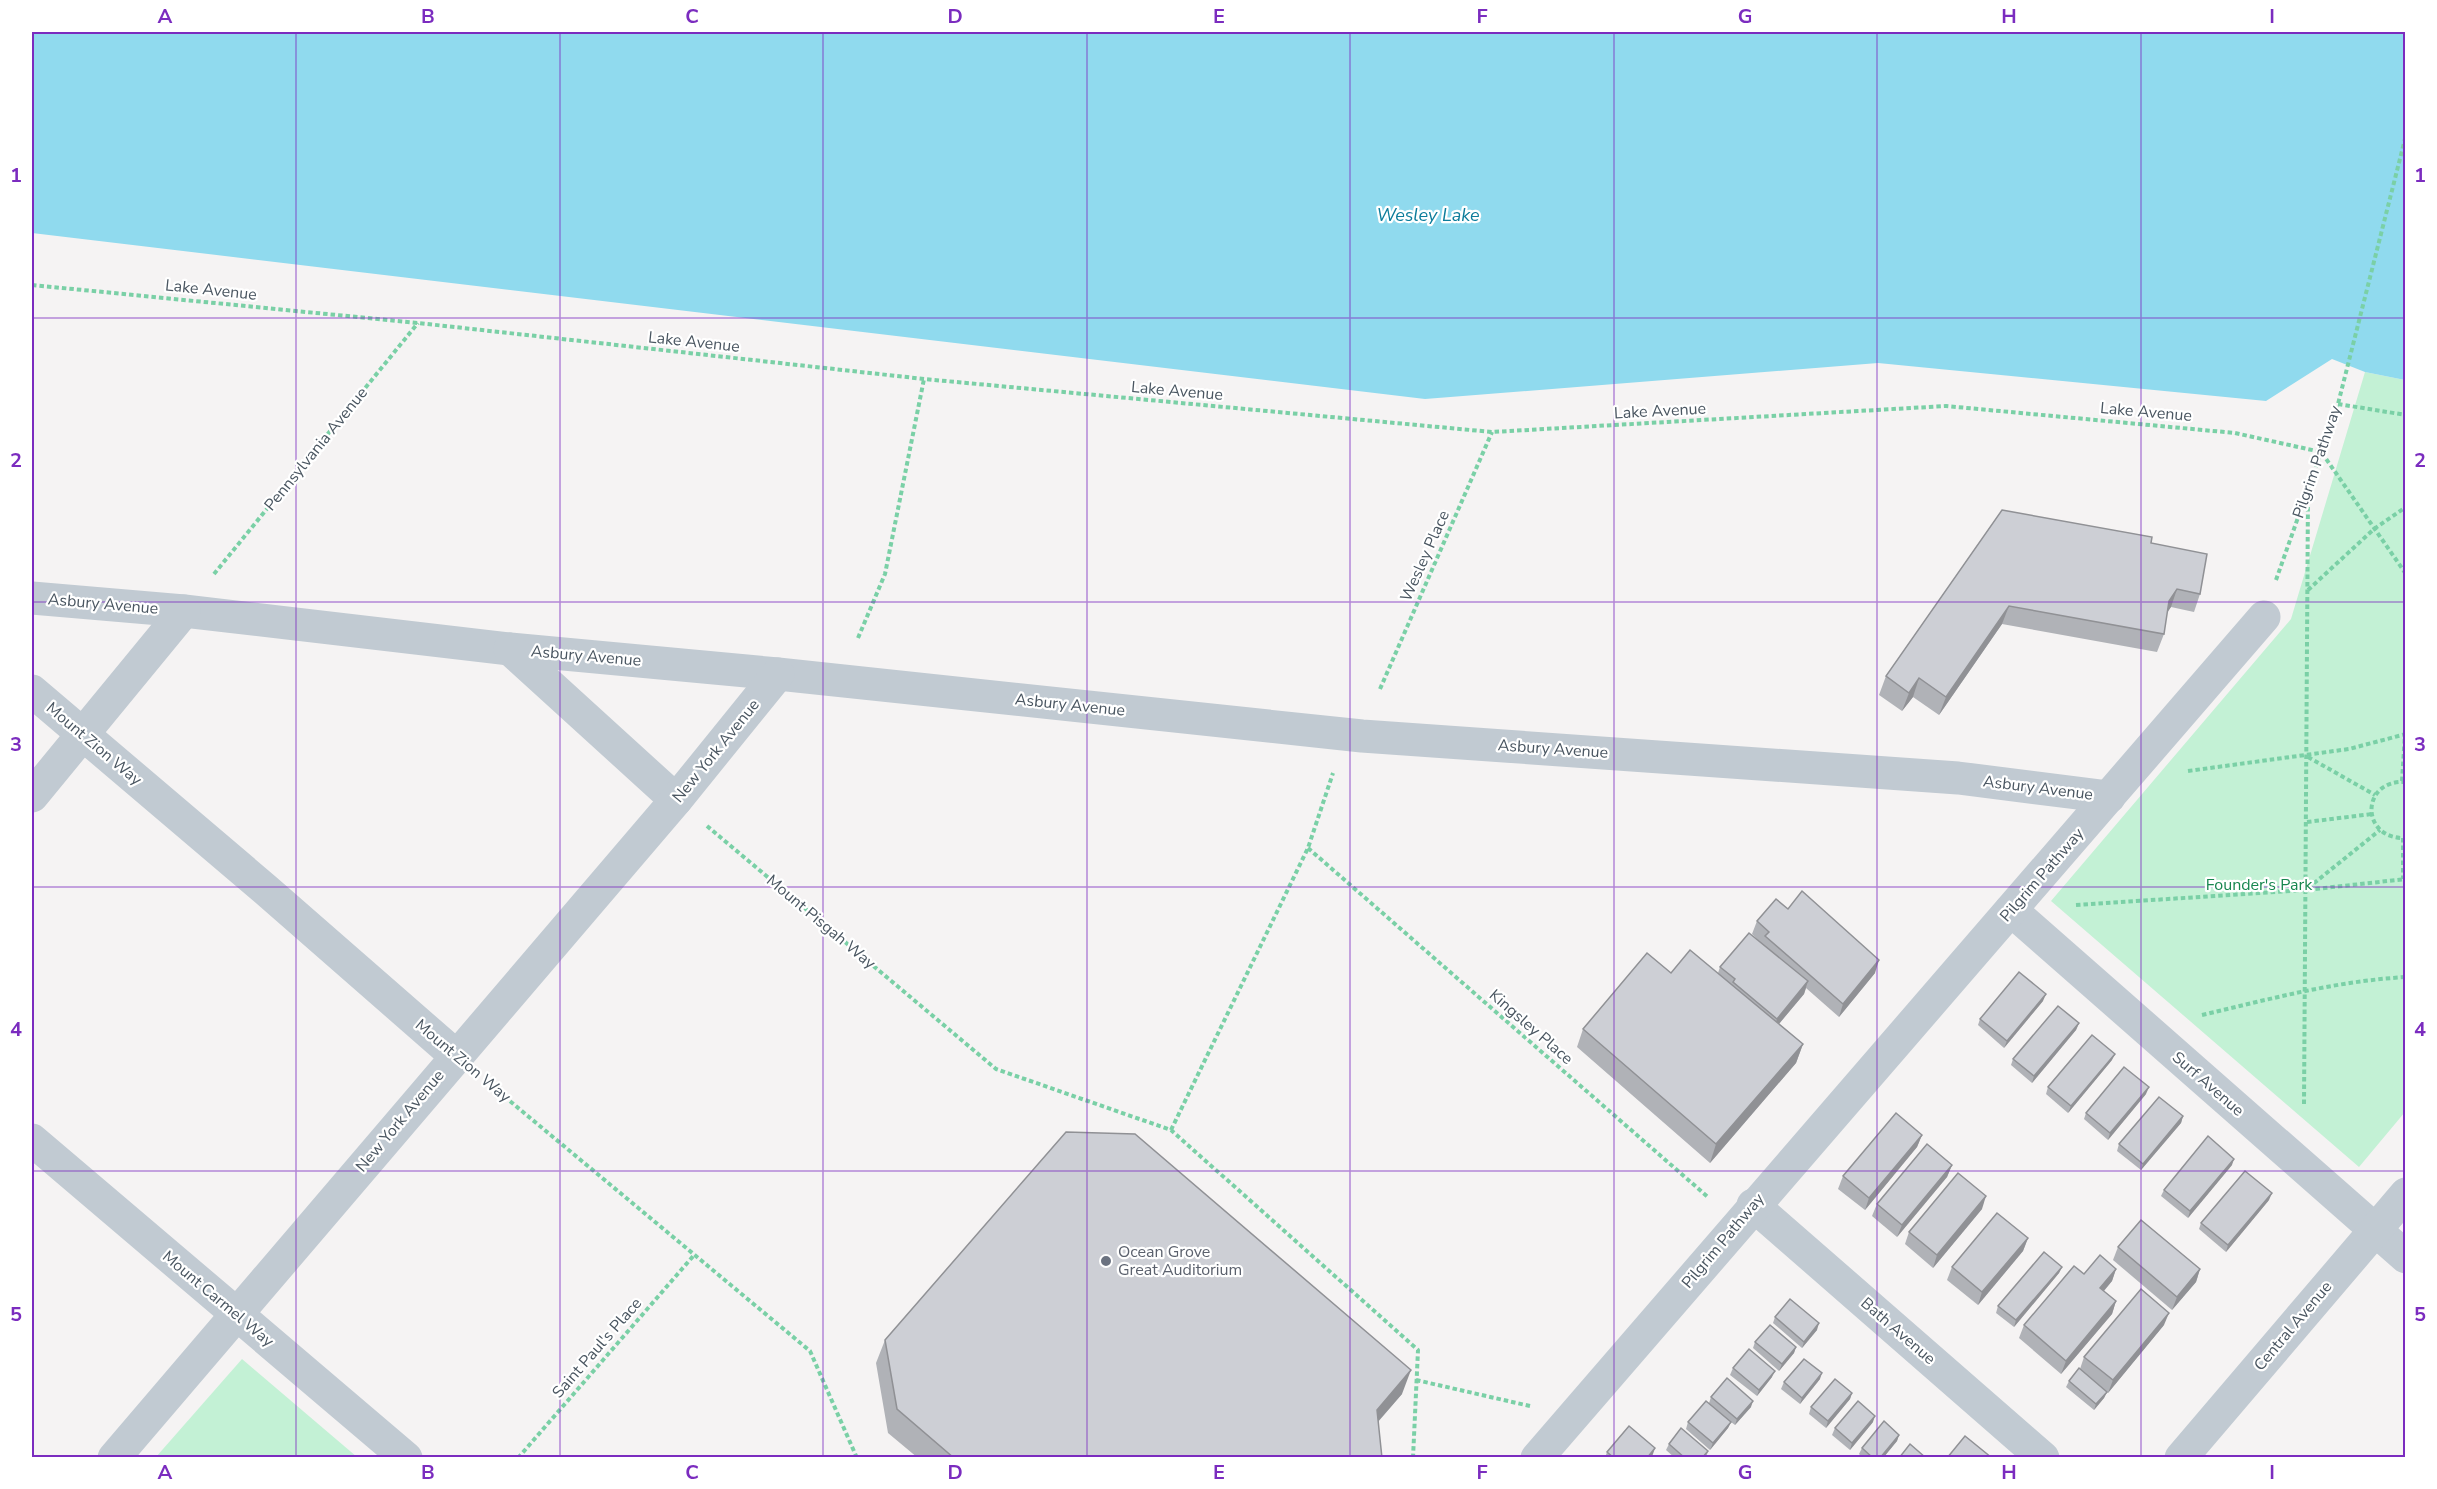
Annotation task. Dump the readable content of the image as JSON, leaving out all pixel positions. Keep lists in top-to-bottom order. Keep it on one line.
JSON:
{"streets":{"street":["Pilgrim Pathway","Asbury Avenue","Mount Zion Way","New York Avenue","Surf Avenue","Mount Carmel Way","Central Avenue","Bath Avenue"],"path":["Lake Avenue","Pennsylvania Avenue","Wesley Place","Mount Pisgah Way","Kingsley Place","Saint Paul's Place"]},"crossings":[["Lake Avenue","Pennsylvania Avenue"],["Lake Avenue","Pilgrim Pathway"],["Lake Avenue","Wesley Place"],["Pilgrim Pathway","Asbury Avenue"],["Pilgrim Pathway","Kingsley Place"],["Pilgrim Pathway","Surf Avenue"],["Pilgrim Pathway","Bath Avenue"],["Asbury Avenue","New York Avenue"],["Mount Zion Way","New York Avenue"],["Mount Zion Way","Saint Paul's Place"],["New York Avenue","Mount Pisgah Way"],["New York Avenue","Mount Carmel Way"],["Kingsley Place","Bath Avenue"],["Surf Avenue","Central Avenue"]],"water":["Wesley Lake"],"parks":["Founder's Park"],"places":["Ocean Grove Great Auditorium"],"grid":{"columns":["A","B","C","D","E","F","G","H","I"],"rows":["1","2","3","4","5"]}}
